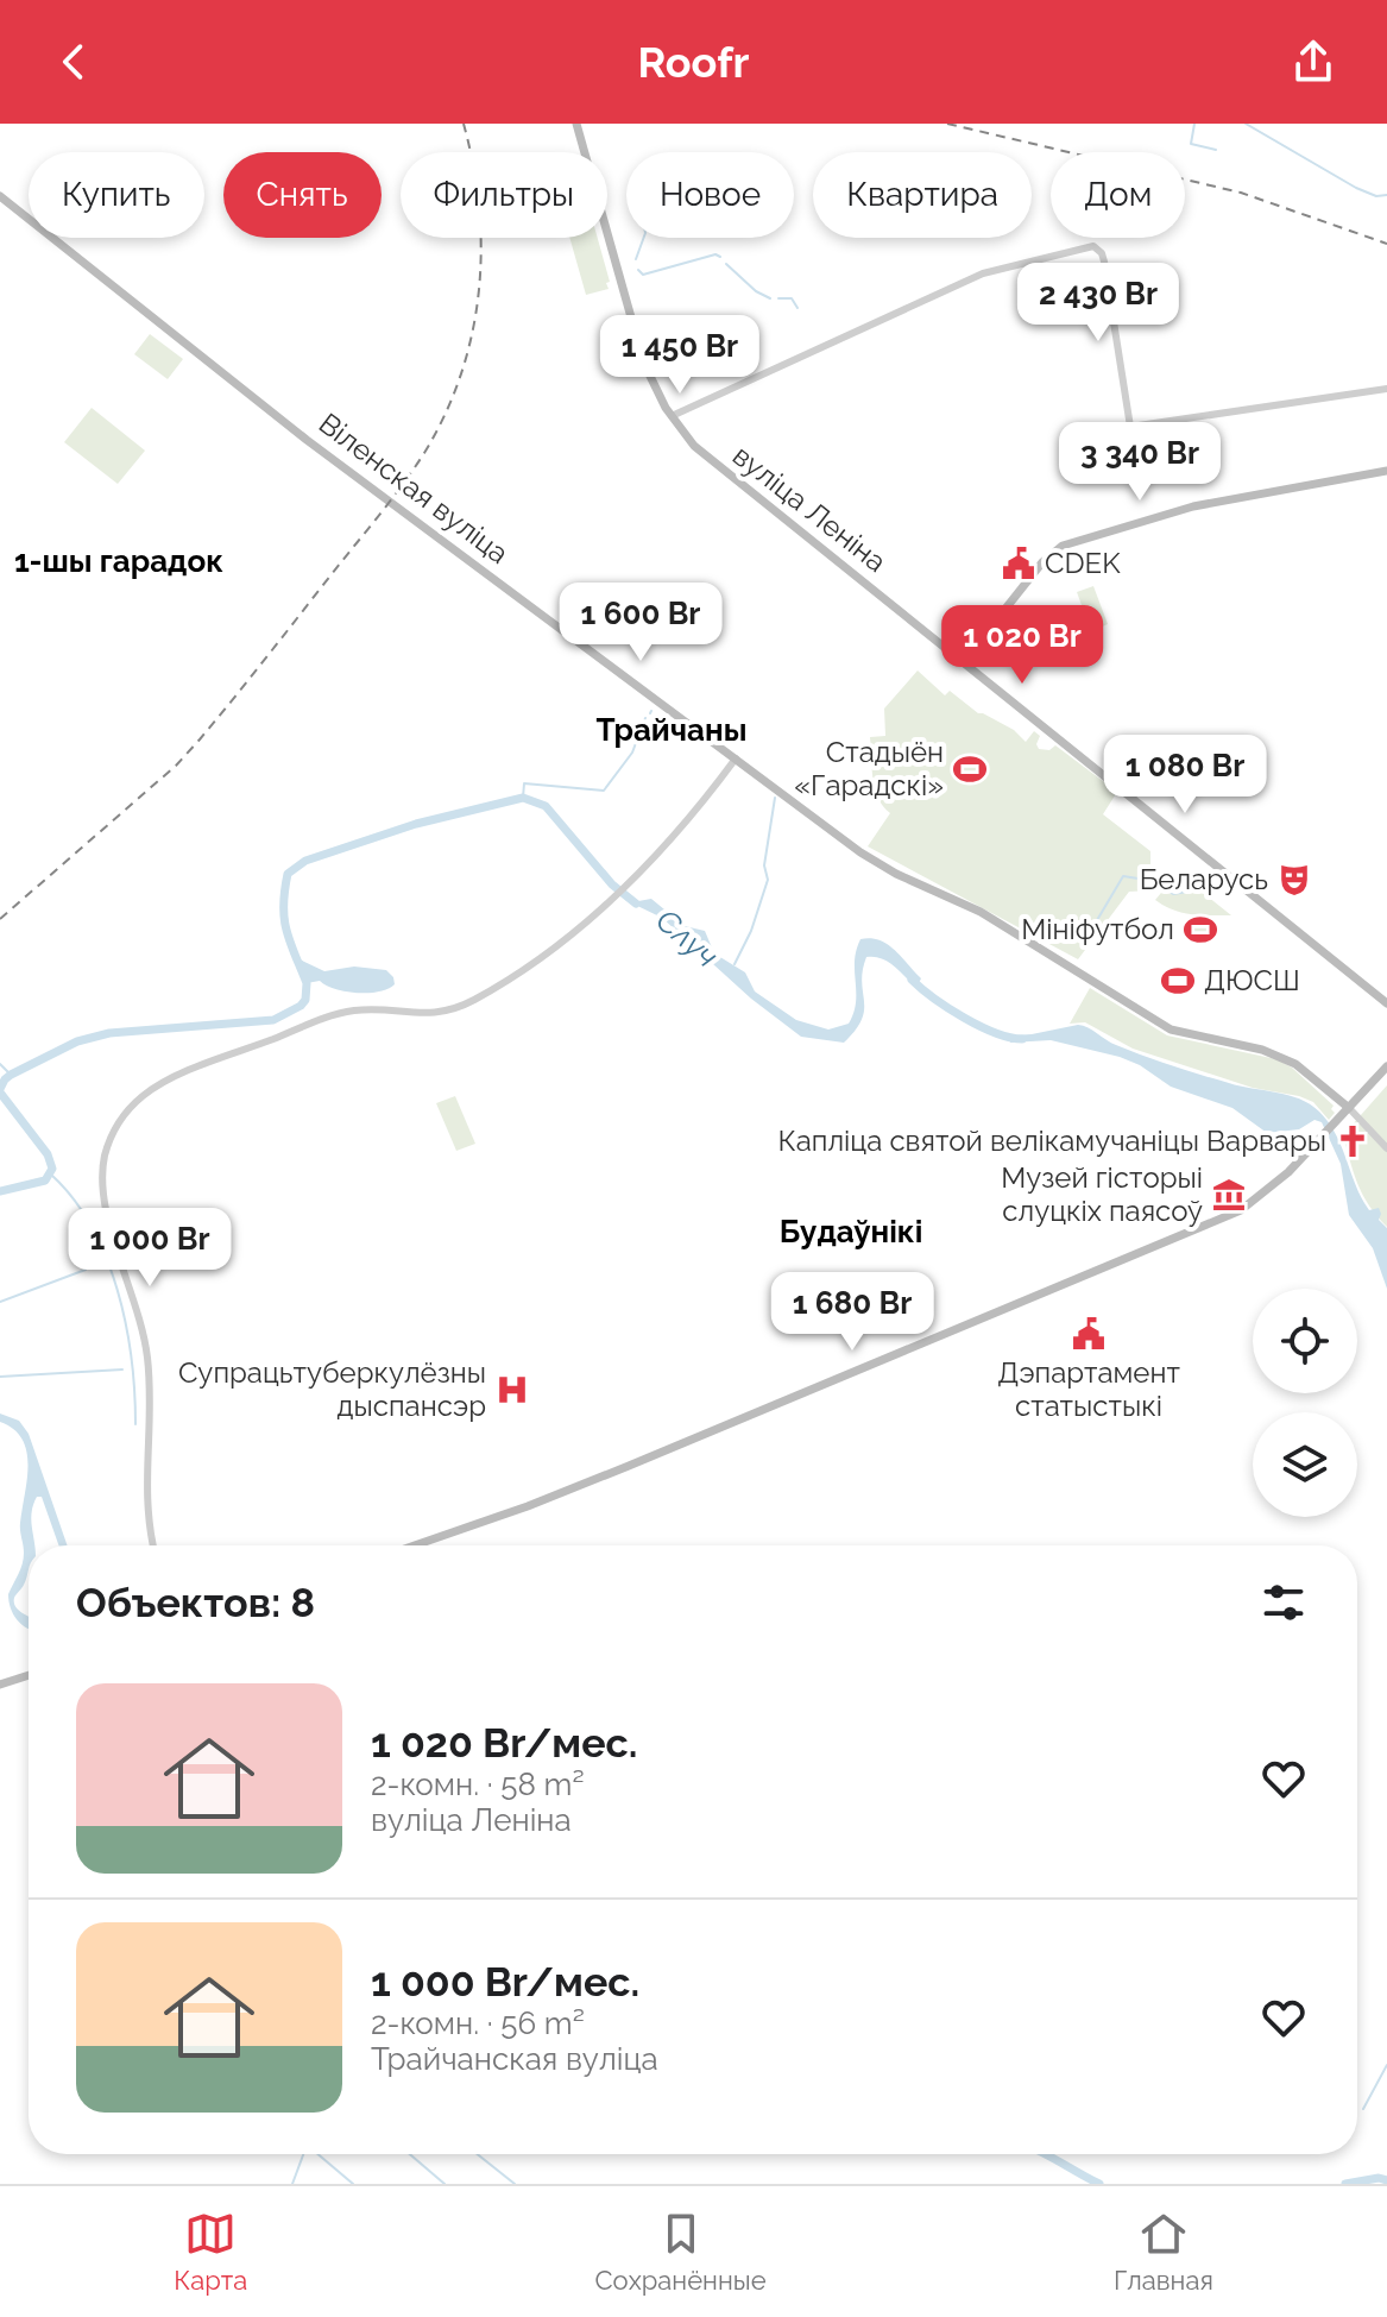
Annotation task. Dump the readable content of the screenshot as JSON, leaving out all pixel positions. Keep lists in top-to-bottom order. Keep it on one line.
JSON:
{"streets":{"main road":["Віленская вуліца","вуліца Леніна"]},"districts":["1-шы гарадок","Трайчаны","Будаўнікі"],"water":["Случ"],"places":{"public building":["CDEK","Дэпартамент статыстыкі"],"sports":["Стадыён «Гарадскі»","Мініфутбол","ДЮСШ"],"theatre":["Беларусь"],"church":["Капліца святой велікамучаніцы Варвары"],"museum":["Музей гісторыі слуцкіх паясоў"],"hospital":["Супрацьтуберкулёзны дыспансэр"]},"page":{"header":"Roofr","chip":["Купить","Снять","Фильтры","Новое","Квартира","Дом"],"price":["2 430 Br","1 450 Br","3 340 Br","1 600 Br","1 020 Br","1 080 Br","1 000 Br","1 680 Br"],"heading":"Объектов: 8","list":[{"name":"1 020 Br/мес.","note":"2-комн. · 58 m² · вуліца Леніна"},{"name":"1 000 Br/мес.","note":"2-комн. · 56 m² · Трайчанская вуліца"}],"tabs":["Карта","Сохранённые","Главная"]}}
